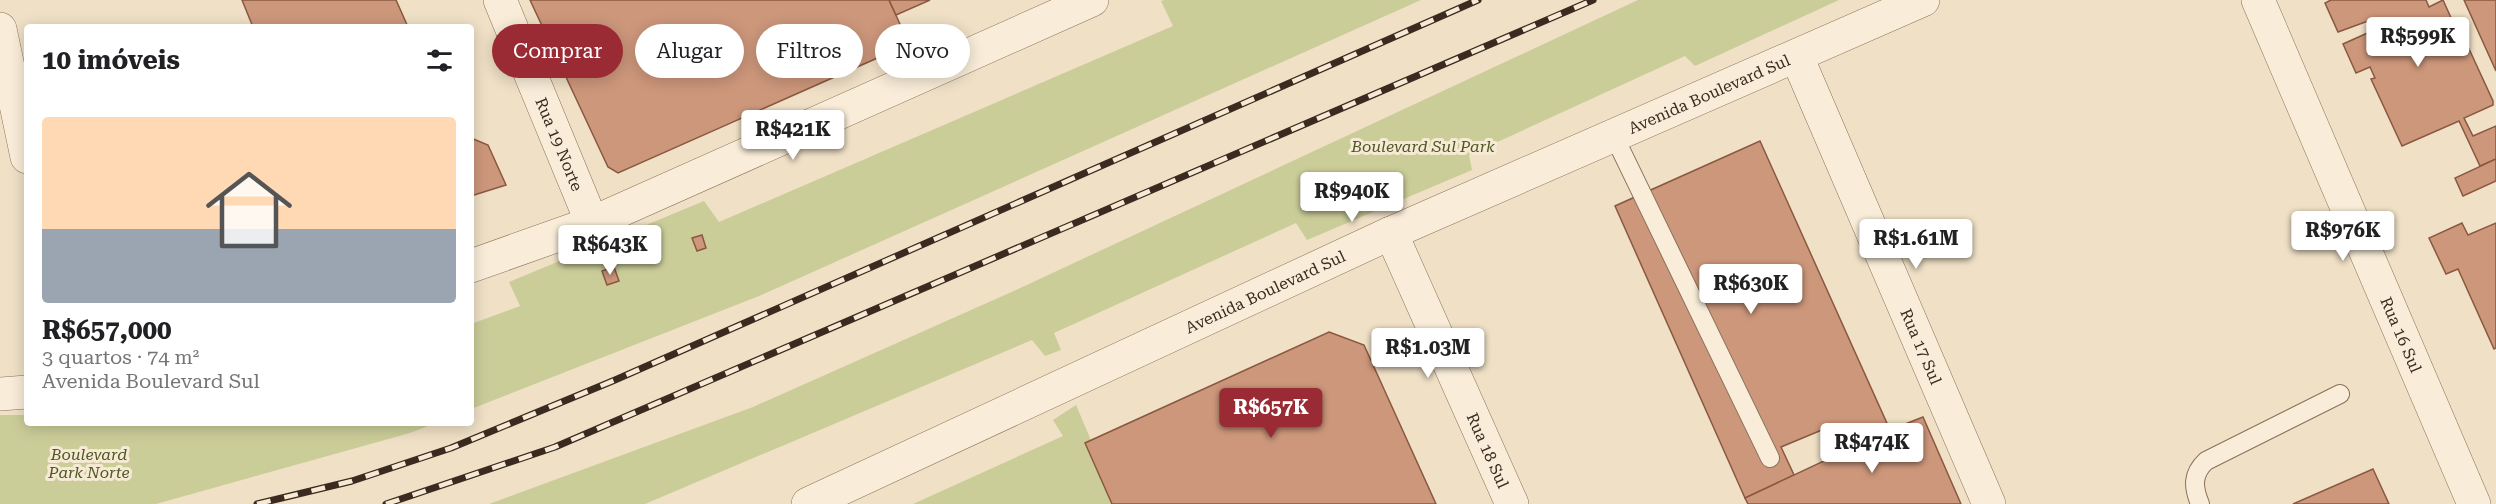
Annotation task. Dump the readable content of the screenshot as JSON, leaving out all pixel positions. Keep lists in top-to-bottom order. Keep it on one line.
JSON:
{"streets":{"street":["Avenida Boulevard Sul","Rua 19 Norte","Rua 16 Sul","Rua 17 Sul","Rua 18 Sul"]},"crossings":[["Avenida Boulevard Sul","Rua 17 Sul"],["Avenida Boulevard Sul","Rua 18 Sul"]],"parks":["Boulevard Sul Park","Boulevard Park Norte"],"page":{"price":["R$599K","R$421K","R$940K","R$976K","R$1.61M","R$643K","R$630K","R$1.03M","R$657K","R$474K"],"chip":["Comprar","Alugar","Filtros","Novo"],"heading":"10 imóveis","list":[{"name":"R$657,000","note":"3 quartos · 74 m² · Avenida Boulevard Sul"}]}}
